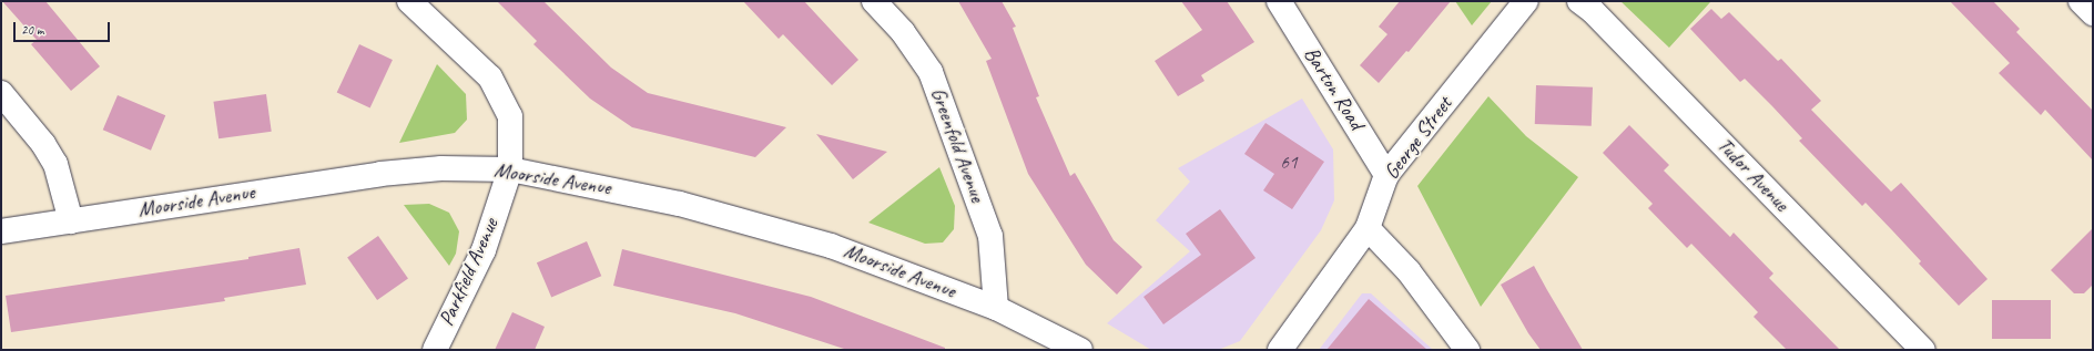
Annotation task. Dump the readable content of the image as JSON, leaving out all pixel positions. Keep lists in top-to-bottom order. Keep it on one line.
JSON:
{"streets":{"street":["Barton Road","George Street","Greenfold Avenue","Tudor Avenue","Moorside Avenue","Parkfield Avenue"]},"crossings":[["Barton Road","George Street"],["Greenfold Avenue","Moorside Avenue"],["Moorside Avenue","Parkfield Avenue"]],"house_numbers":["61"],"scale_bar":"20 m"}
